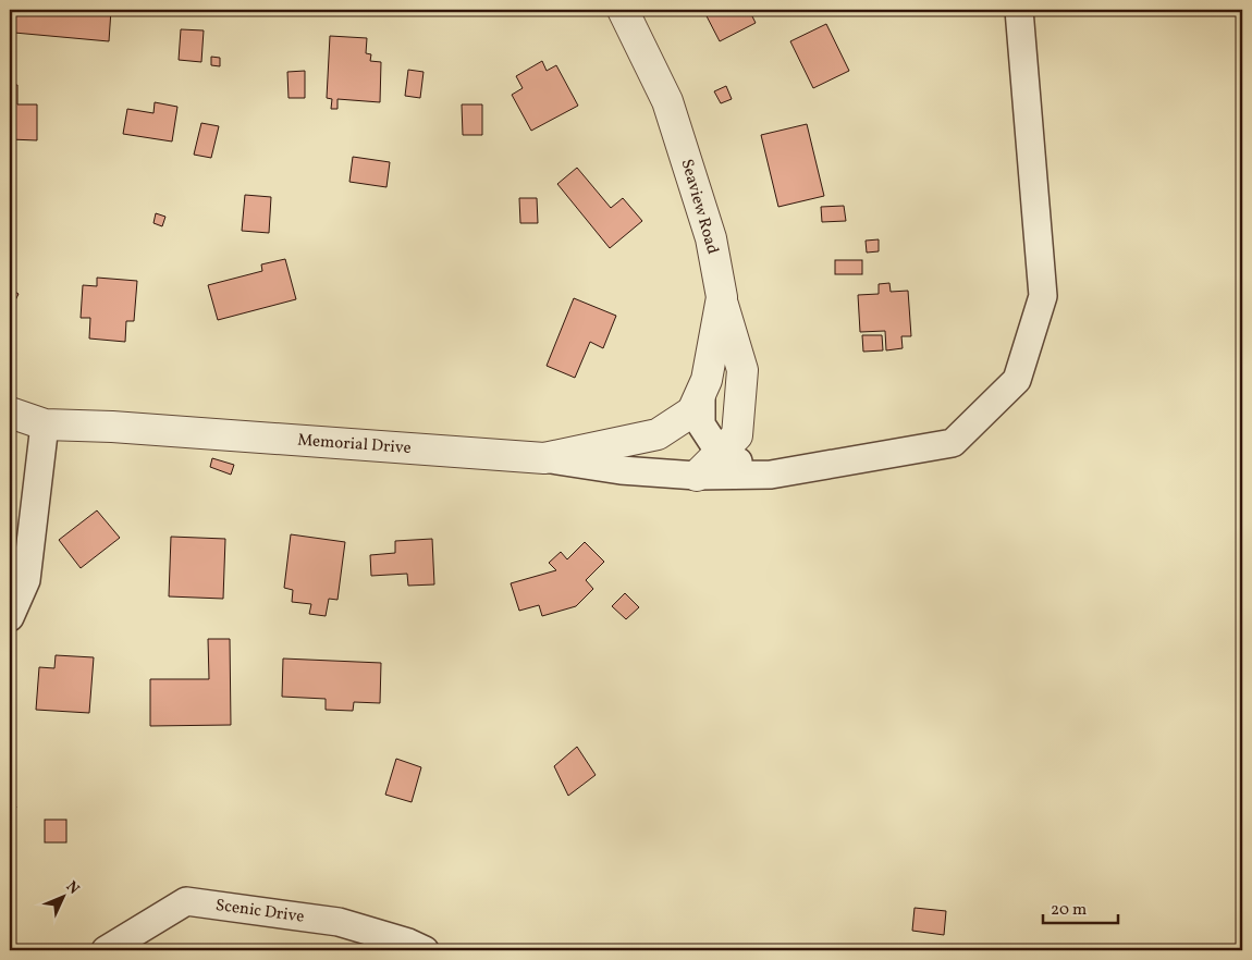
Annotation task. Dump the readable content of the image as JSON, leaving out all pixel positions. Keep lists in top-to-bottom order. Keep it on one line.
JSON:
{"streets":{"street":["Seaview Road","Memorial Drive","Scenic Drive"]},"crossings":[["Seaview Road","Memorial Drive"]],"scale_bar":"20 m","north":"top right"}
